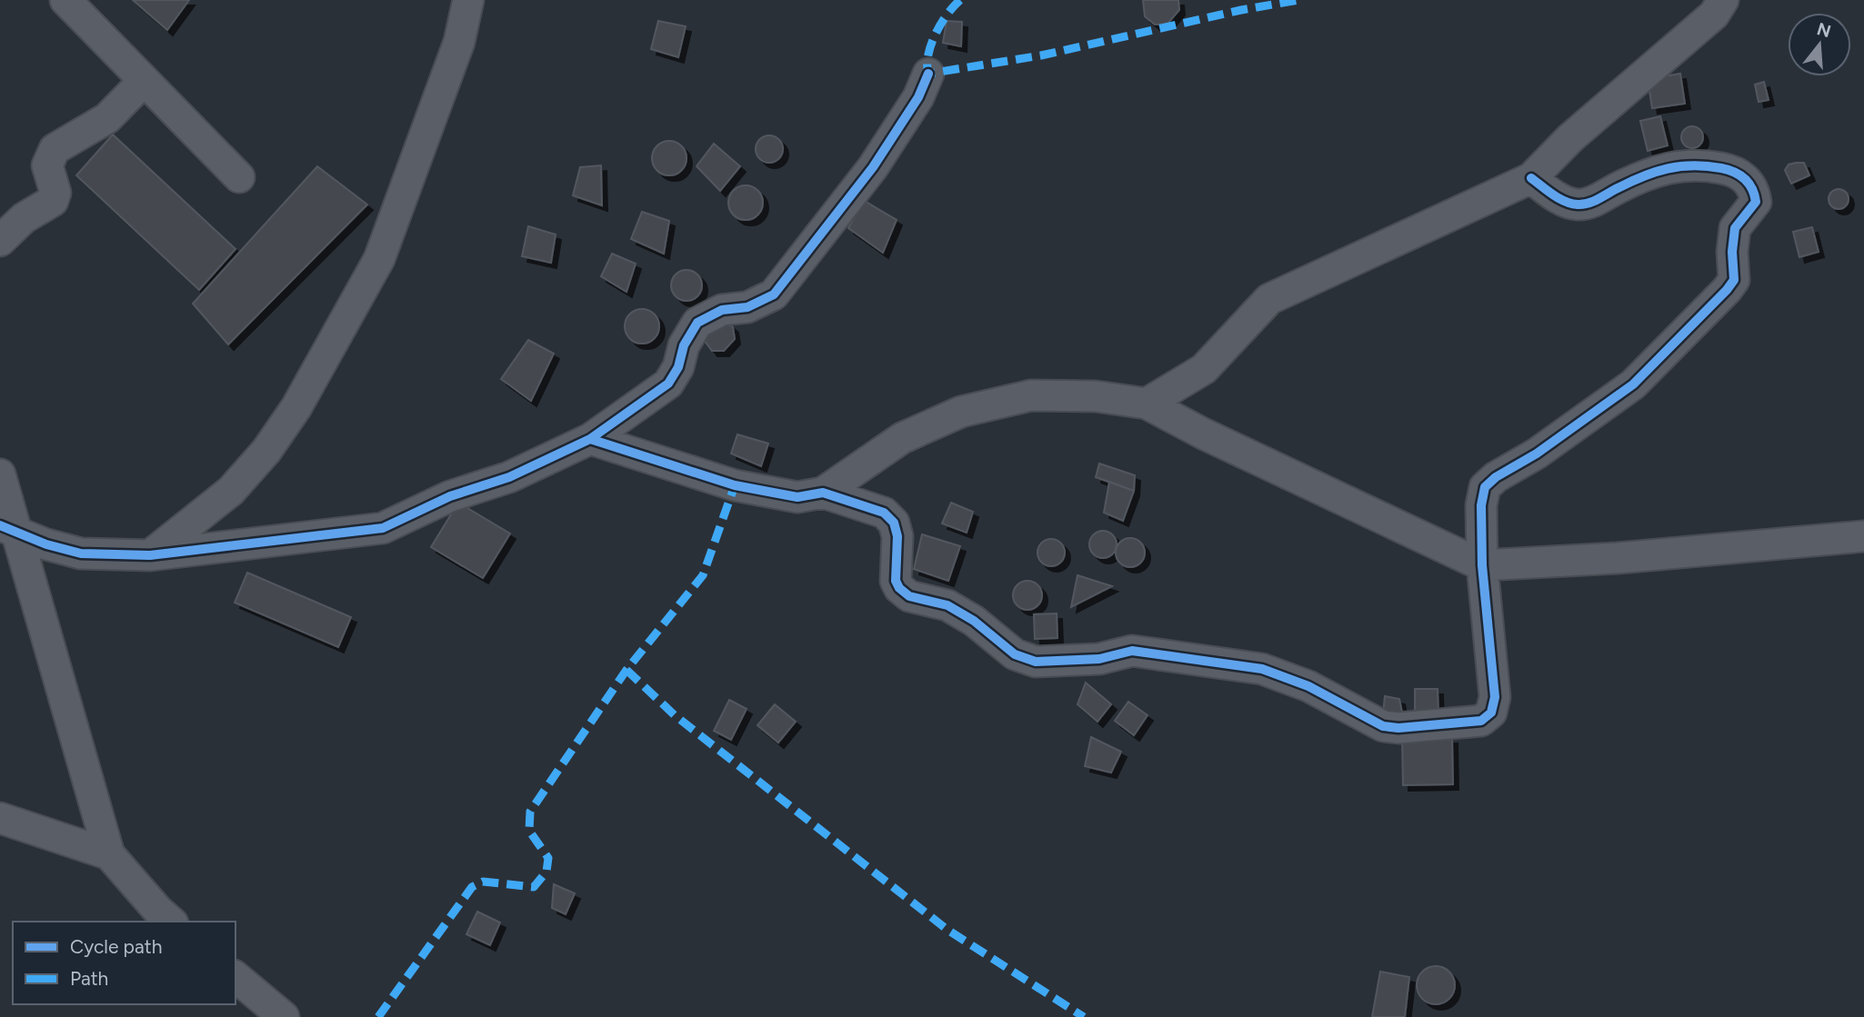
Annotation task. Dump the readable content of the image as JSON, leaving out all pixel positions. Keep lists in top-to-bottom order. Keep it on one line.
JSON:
{"legend":["Cycle path","Path"],"north":"top"}
